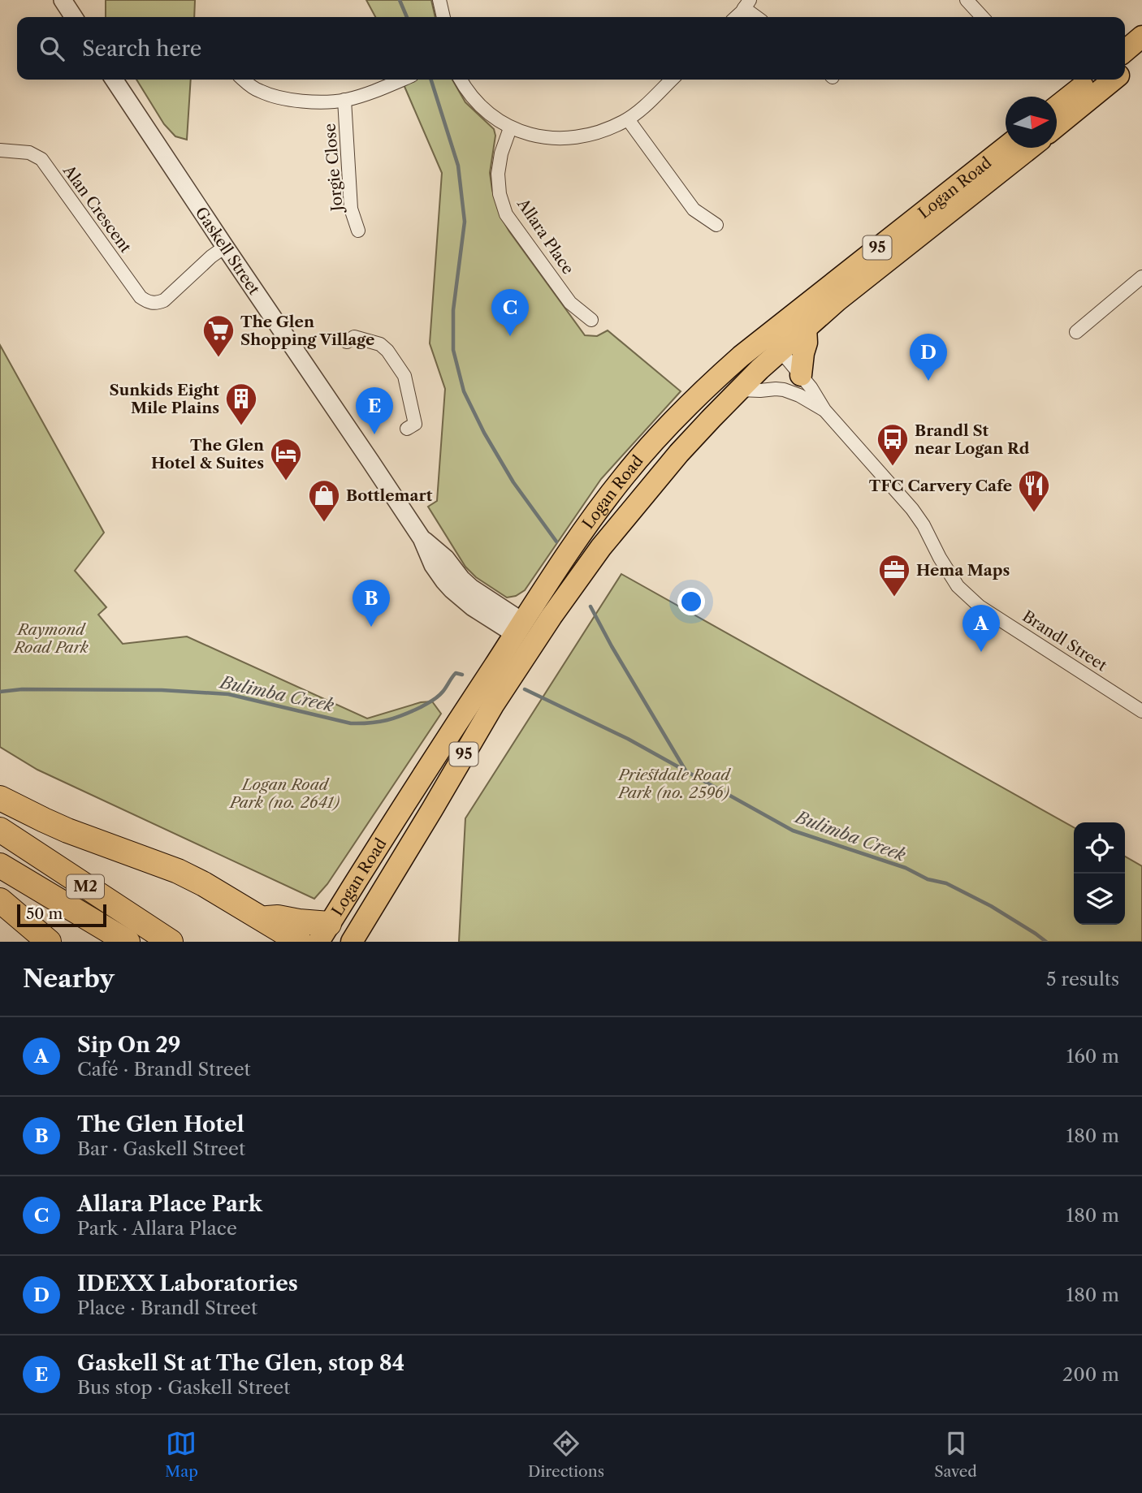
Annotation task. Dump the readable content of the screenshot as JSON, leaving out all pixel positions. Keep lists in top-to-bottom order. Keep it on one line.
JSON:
{"streets":{"highway":["M2"],"main road":["Logan Road","95"],"street":["Jorgie Close","Alan Crescent","Allara Place","Gaskell Street","Brandl Street"]},"crossings":[["Logan Road","Gaskell Street"],["Logan Road","Brandl Street"],["Alan Crescent","Gaskell Street"]],"water":["Bulimba Creek"],"parks":["Raymond Road Park","Priestdale Road Park (no. 2596)","Logan Road Park (no. 2641)"],"places":{"supermarket":["The Glen Shopping Village"],"building":["Sunkids Eight Mile Plains"],"bus stop":["Brandl St near Logan Rd"],"hotel":["The Glen Hotel & Suites"],"restaurant":["TFC Carvery Cafe"],"shop":["Bottlemart"],"office":["Hema Maps"]},"scale_bar":"50 m","north":"right","page":{"search":"Search here","pins":["C","D","E","B","A"],"scale":"50 m","heading":["Nearby","5 results"],"list":[{"mark":"A","name":"Sip On 29","note":"Café · Brandl Street","value":"160 m"},{"mark":"B","name":"The Glen Hotel","note":"Bar · Gaskell Street","value":"180 m"},{"mark":"C","name":"Allara Place Park","note":"Park · Allara Place","value":"180 m"},{"mark":"D","name":"IDEXX Laboratories","note":"Place · Brandl Street","value":"180 m"},{"mark":"E","name":"Gaskell St at The Glen, stop 84","note":"Bus stop · Gaskell Street","value":"200 m"}],"nav":["Map","Directions","Saved"]}}
